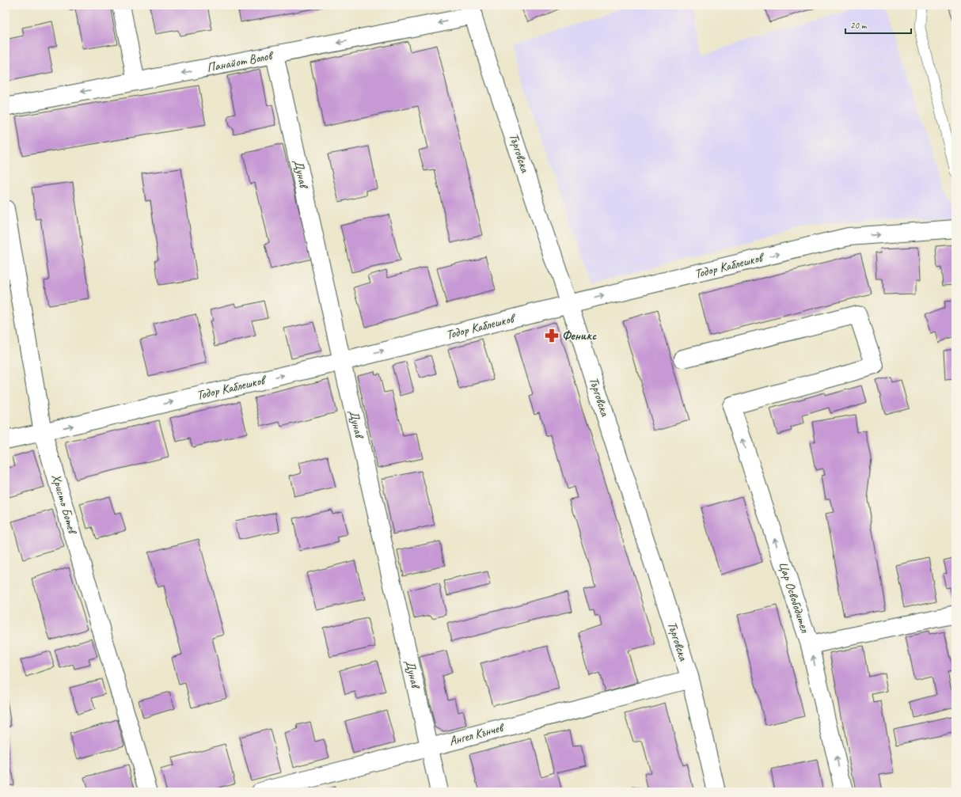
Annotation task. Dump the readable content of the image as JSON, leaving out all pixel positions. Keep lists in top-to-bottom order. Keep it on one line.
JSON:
{"streets":{"street":["Панайот Волов","Търговска","Дунав","Тодор Каблешков","Христо Ботев","Цар Освободител","Ангел Кънчев"]},"crossings":[["Панайот Волов","Търговска"],["Панайот Волов","Дунав"],["Търговска","Тодор Каблешков"],["Търговска","Ангел Кънчев"],["Дунав","Тодор Каблешков"],["Дунав","Ангел Кънчев"],["Тодор Каблешков","Христо Ботев"]],"one_way":["Панайот Волов","Тодор Каблешков"],"places":{"pharmacy":["Феникс"]},"scale_bar":"20 m"}
